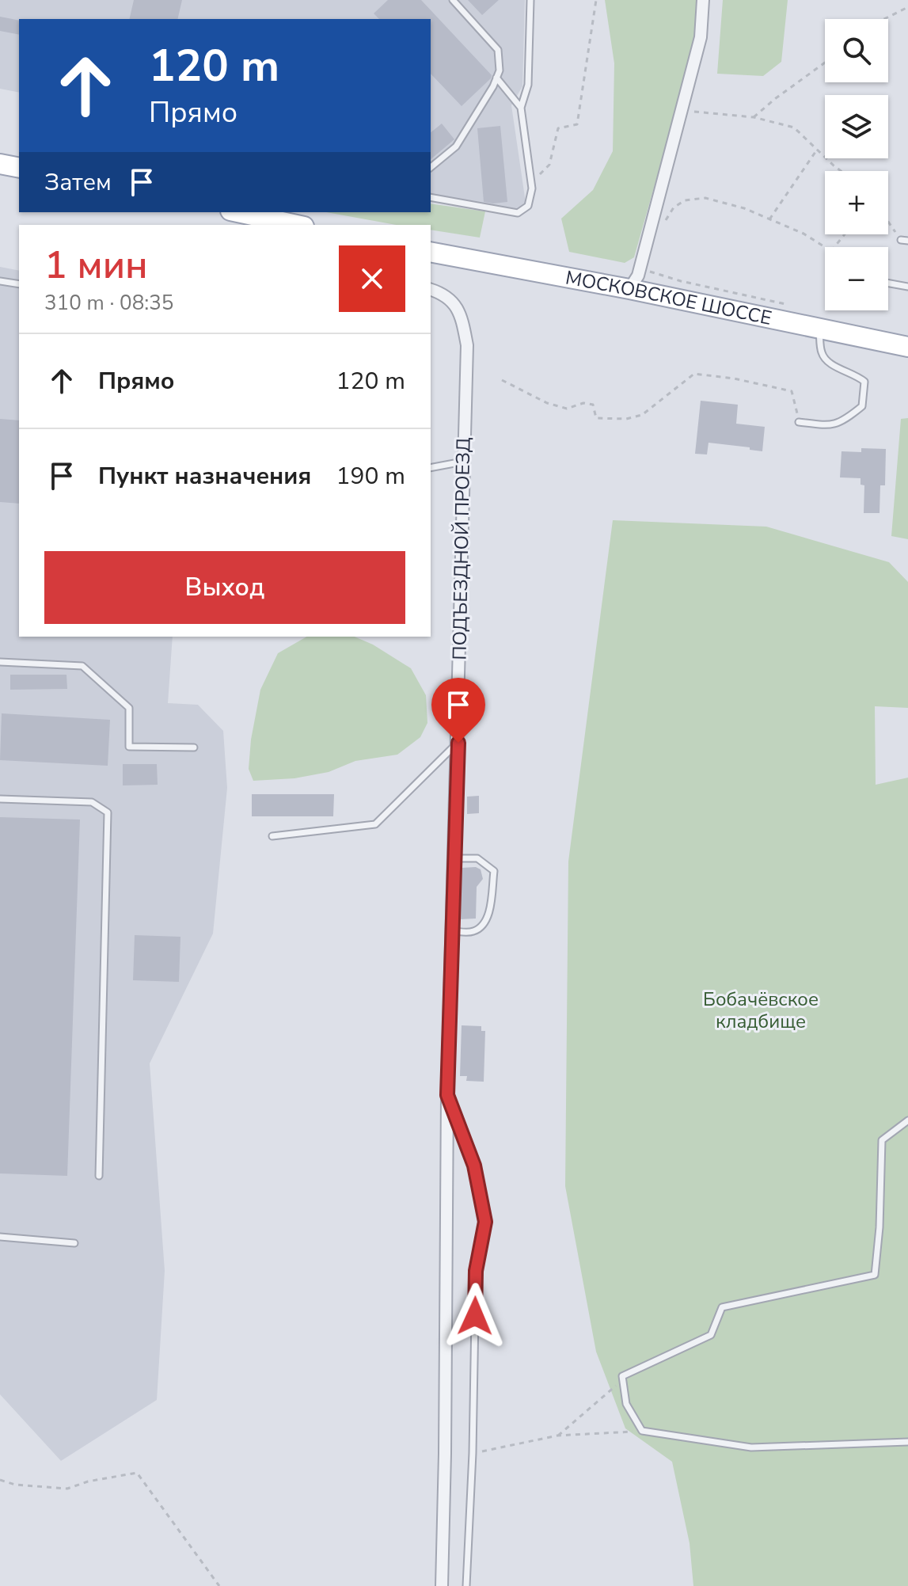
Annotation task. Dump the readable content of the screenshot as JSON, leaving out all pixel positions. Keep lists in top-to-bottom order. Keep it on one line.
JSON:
{"streets":{"main road":["МОСКОВСКОЕ ШОССЕ"],"street":["ПОДЪЕЗДНОЙ ПРОЕЗД"]},"parks":["Бобачёвское кладбище"],"page":{"map_buttons":["+","−"],"turn":["120 m","Прямо"],"then":"Затем","heading":["1 мин","310 m · 08:35"],"list":[{"name":"Прямо","value":"120 m"},{"name":"Пункт назначения","value":"190 m"}],"buttons":"Выход"}}
